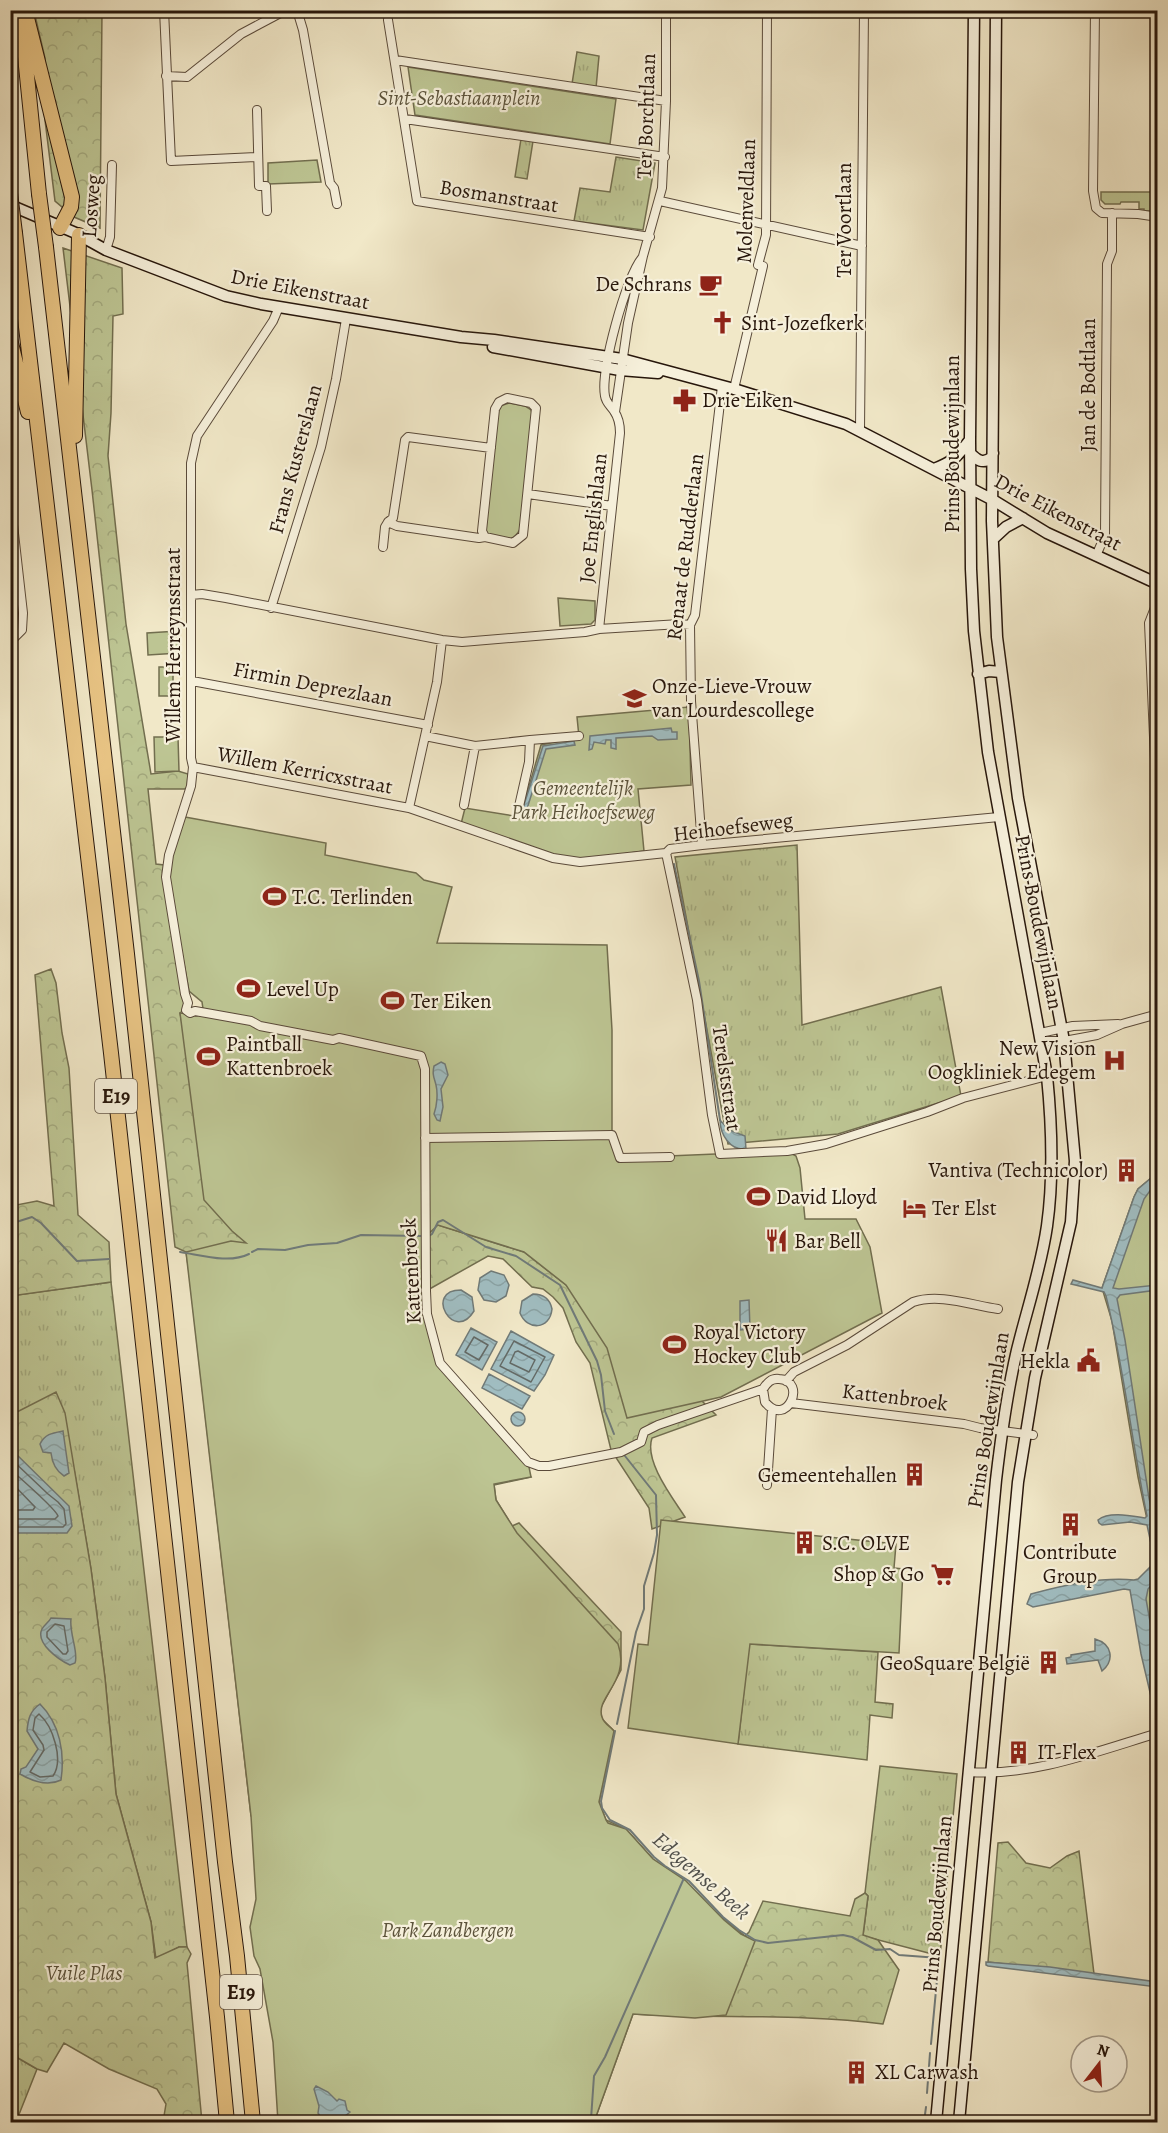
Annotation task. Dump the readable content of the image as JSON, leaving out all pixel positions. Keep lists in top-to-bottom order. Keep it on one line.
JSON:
{"streets":{"highway":["E19"],"main road":["Drie Eikenstraat","Prins Boudewijnlaan"],"street":["Ter Borchtlaan","Bosmanstraat","Molenveldlaan","Losweg","Ter Voortlaan","Jan de Bodtlaan","Frans Kusterslaan","Joe Englishlaan","Renaat de Rudderlaan","Willem Herreynsstraat","Firmin Deprezlaan","Willem Kerricxstraat","Heihoefseweg","Terelststraat","Kattenbroek"]},"crossings":[["Ter Borchtlaan","Bosmanstraat"],["Ter Borchtlaan","Drie Eikenstraat"],["Ter Borchtlaan","Joe Englishlaan"],["Molenveldlaan","Drie Eikenstraat"],["Losweg","Drie Eikenstraat"],["Ter Voortlaan","Drie Eikenstraat"],["Drie Eikenstraat","Jan de Bodtlaan"],["Drie Eikenstraat","Prins Boudewijnlaan"],["Drie Eikenstraat","Frans Kusterslaan"],["Drie Eikenstraat","Joe Englishlaan"],["Drie Eikenstraat","Renaat de Rudderlaan"],["Drie Eikenstraat","Willem Herreynsstraat"],["Drie Eikenstraat","E19"],["Prins Boudewijnlaan","Heihoefseweg"],["Prins Boudewijnlaan","Terelststraat"],["Prins Boudewijnlaan","Kattenbroek"],["Renaat de Rudderlaan","Heihoefseweg"],["Willem Herreynsstraat","Firmin Deprezlaan"],["Willem Herreynsstraat","Willem Kerricxstraat"],["Willem Herreynsstraat","Kattenbroek"],["Willem Kerricxstraat","Heihoefseweg"],["Heihoefseweg","Terelststraat"]],"water":["Edegemse Beek"],"parks":["Sint-Sebastiaanplein","Gemeentelijk Park Heihoefseweg","Park Zandbergen","Vuile Plas"],"places":{"cafe":["De Schrans"],"church":["Sint-Jozefkerk"],"pharmacy":["Drie Eiken"],"school or university":["Onze-Lieve-Vrouw van Lourdescollege"],"sports":["T.C. Terlinden","Level Up","Ter Eiken","Paintball Kattenbroek","David Lloyd","Royal Victory Hockey Club"],"hospital":["New Vision Oogkliniek Edegem"],"building":["Vantiva (Technicolor)","Gemeentehallen","Contribute Group","S.C. OLVE","GeoSquare België","IT-Flex","XL Carwash"],"hotel":["Ter Elst"],"restaurant":["Bar Bell"],"public building":["Hekla"],"supermarket":["Shop & Go"]},"north":"top"}
